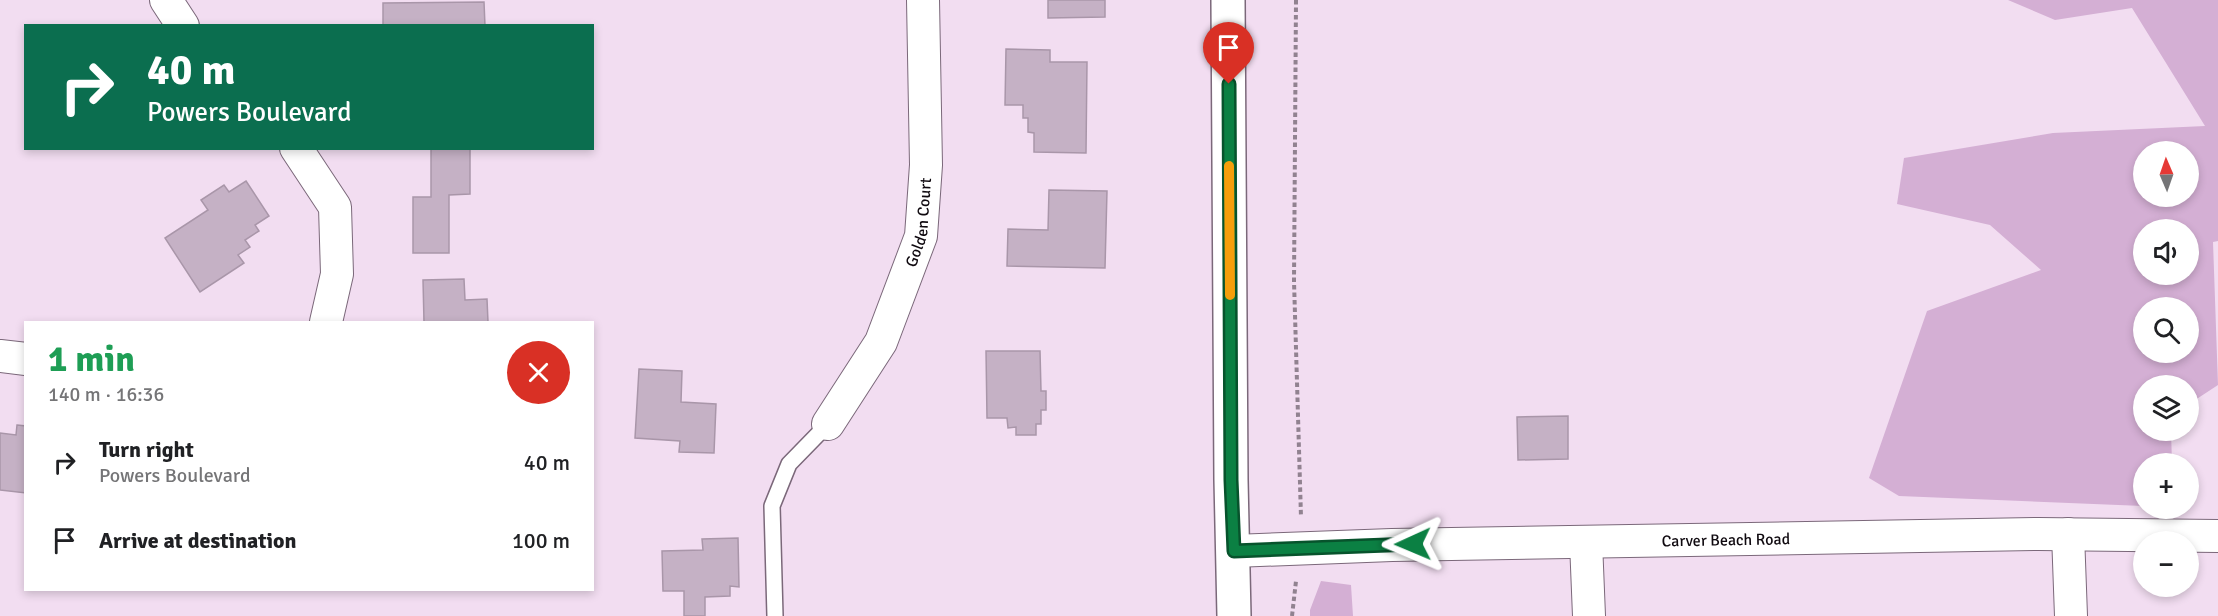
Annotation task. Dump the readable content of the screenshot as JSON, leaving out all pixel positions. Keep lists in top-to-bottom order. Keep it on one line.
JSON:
{"streets":{"street":["Golden Court","Carver Beach Road"]},"north":"top","page":{"turn":["40 m","Powers Boulevard"],"map_buttons":["+","−"],"heading":["1 min","140 m · 16:36"],"list":[{"name":"Turn right","note":"Powers Boulevard","value":"40 m"},{"name":"Arrive at destination","value":"100 m"}]}}
